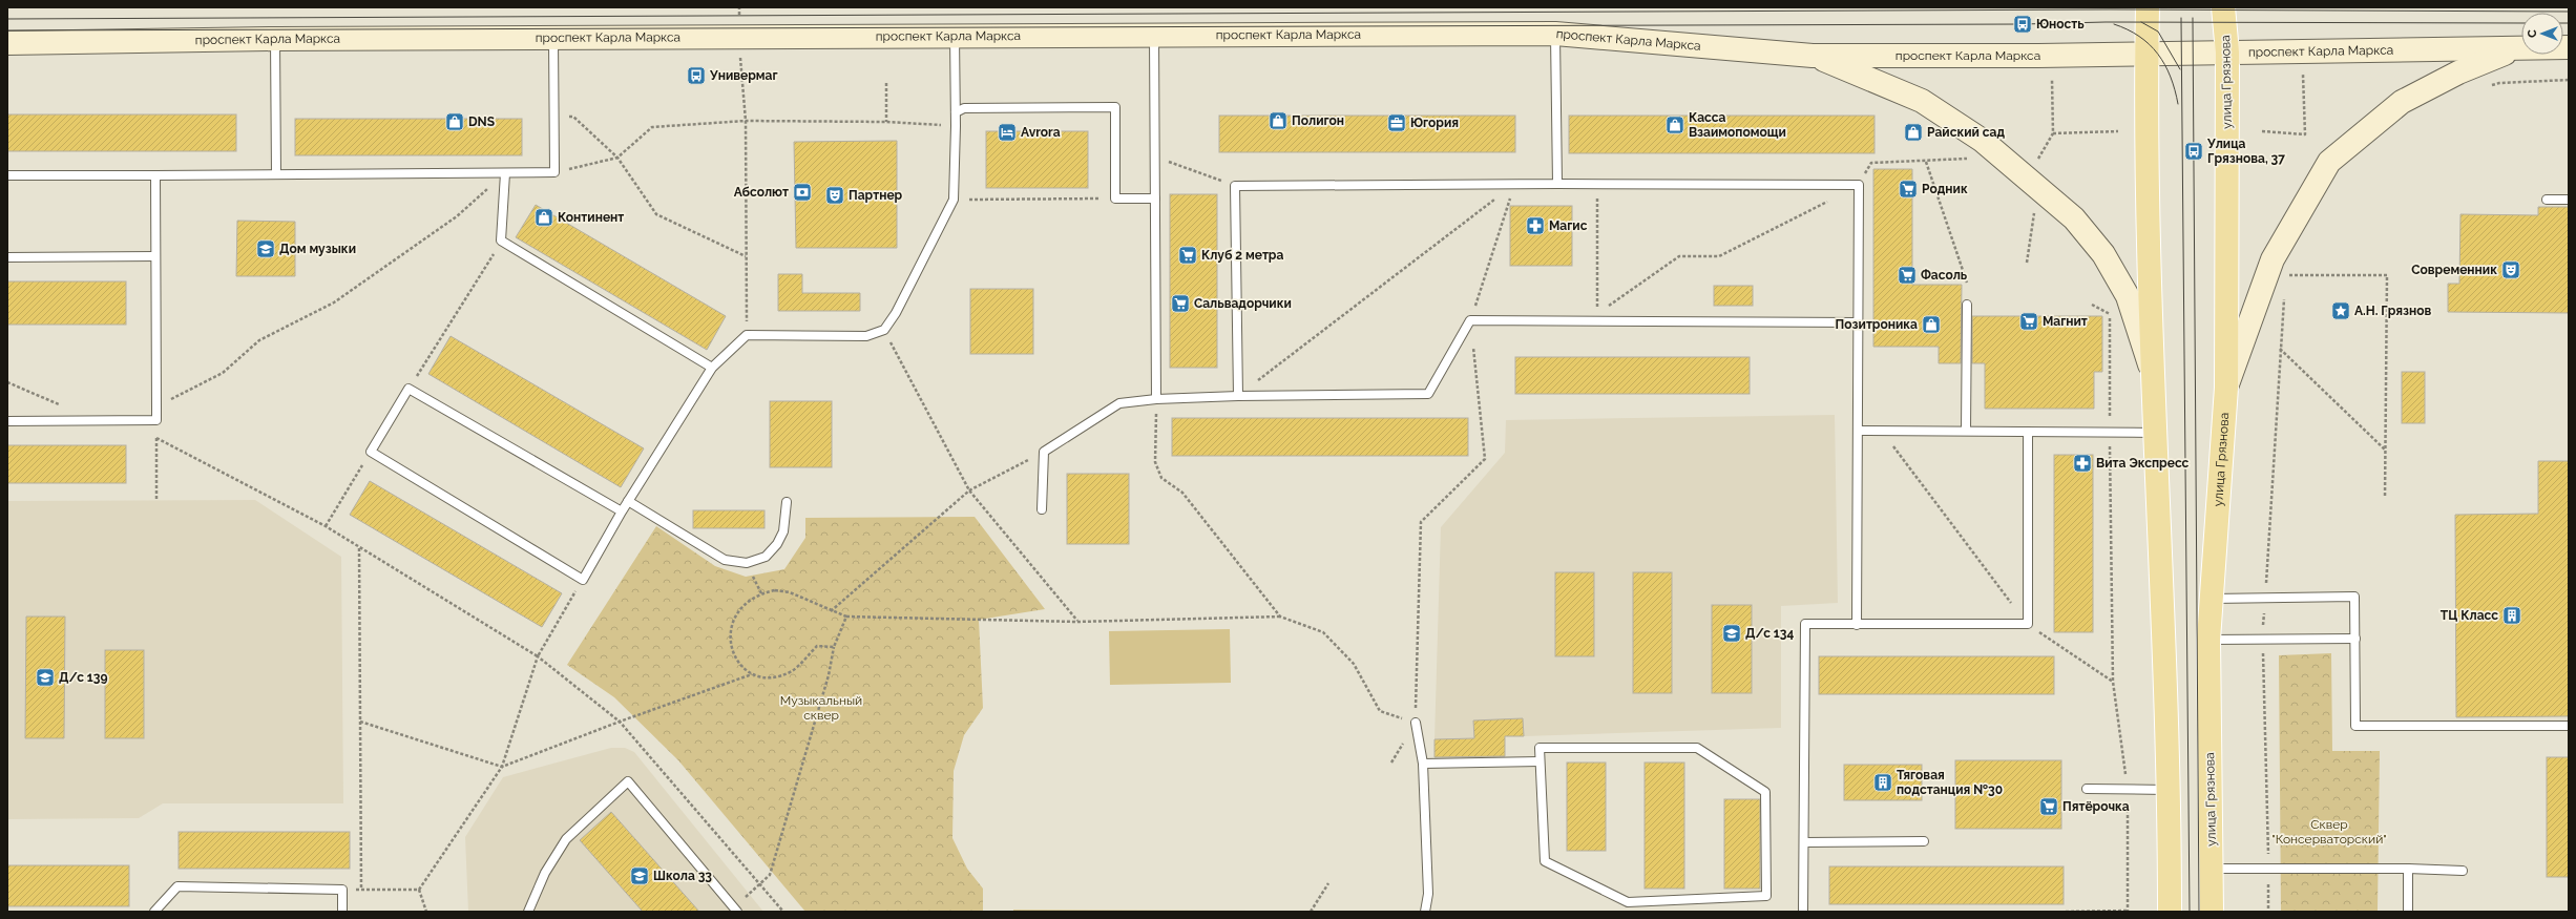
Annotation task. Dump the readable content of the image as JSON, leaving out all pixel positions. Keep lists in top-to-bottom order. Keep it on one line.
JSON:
{"streets":{"main road":["проспект Карла Маркса","улица Грязнова"]},"crossings":[["проспект Карла Маркса","улица Грязнова"]],"parks":["Музыкальный сквер","Сквер \"Консерваторский\""],"places":{"bus stop":["Юность","Универмаг","Улица Грязнова, 37"],"shop":["Полигон","DNS","Касса Взаимопомощи","Райский сад","Континент","Позитроника"],"office":["Югория"],"hotel":["Avrora"],"supermarket":["Родник","Клуб 2 метра","Фасоль","Сальвадорчики","Магнит","Пятёрочка"],"bank":["Абсолют"],"theatre":["Партнер","Современник"],"pharmacy":["Магис","Вита Экспресс"],"school or university":["Дом музыки","Д/с 134","Д/с 139","Школа 33"],"place":["А.Н. Грязнов"],"building":["ТЦ Класс","Тяговая подстанция №30"]},"north":"left"}
